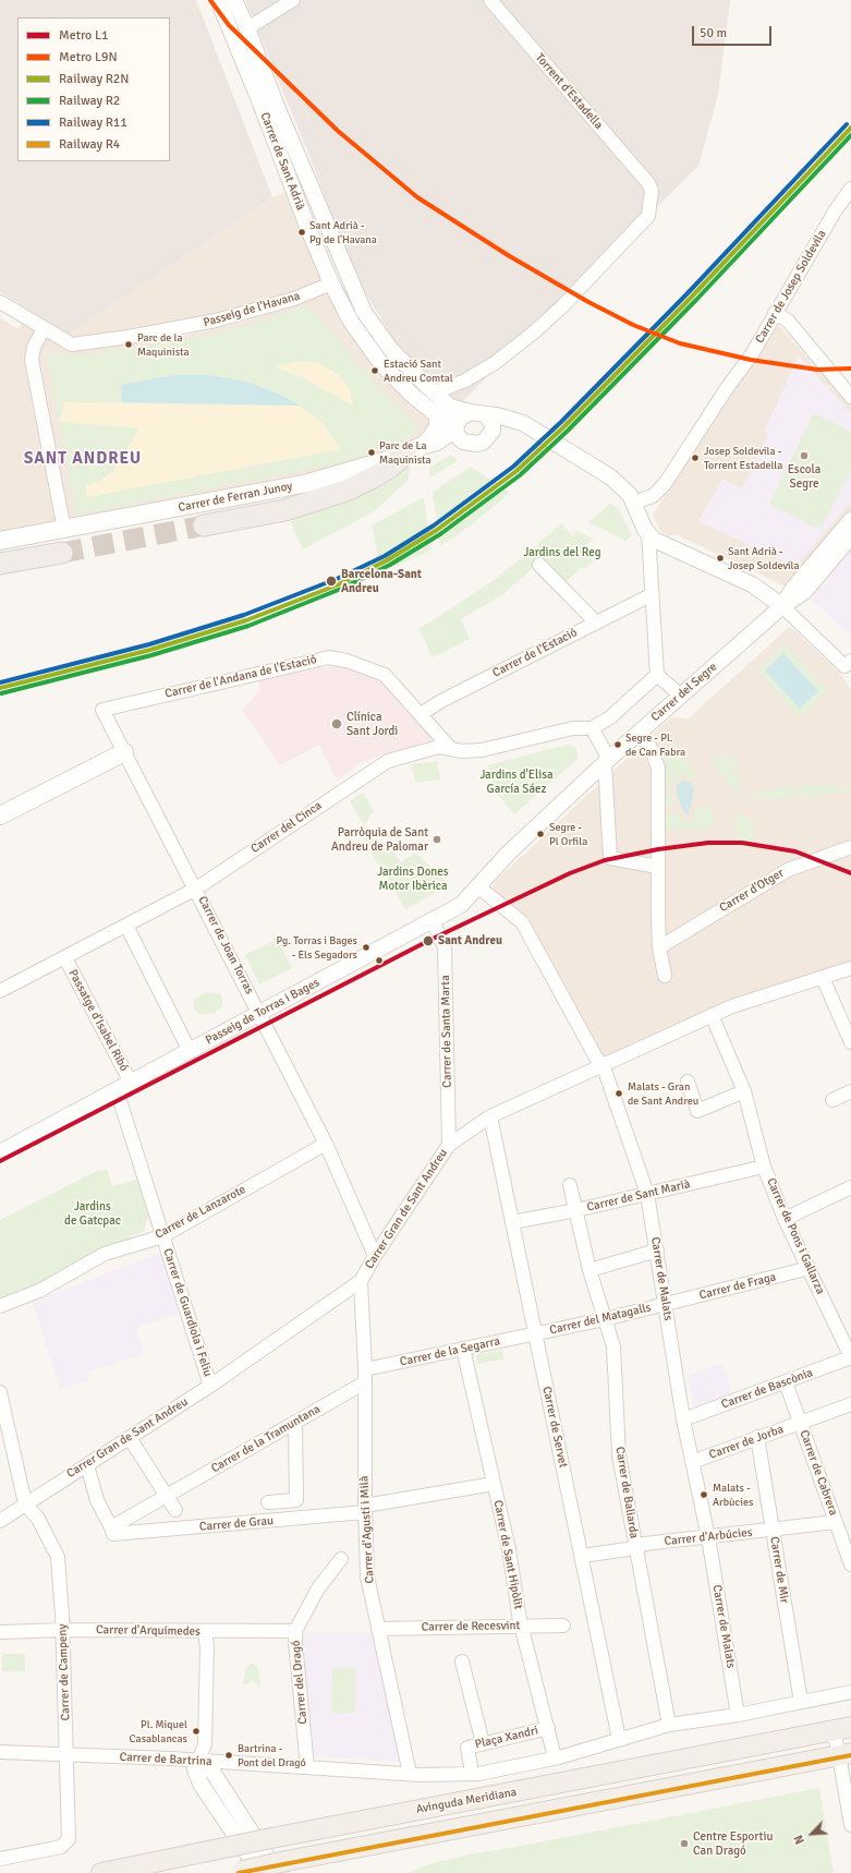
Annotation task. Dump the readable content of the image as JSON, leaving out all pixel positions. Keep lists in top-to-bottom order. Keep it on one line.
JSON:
{"streets":{"main road":["Carrer de Ferran Junoy","Avinguda Meridiana"],"street":["Torrent d'Estadella","Carrer de Sant Adrià","Carrer de Josep Soldevila","Passeig de l'Havana","Carrer de l'Estació","Carrer de l'Andana de l'Estació","Carrer del Segre","Carrer del Cinca","Carrer d'Otger","Carrer de Joan Torras","Passeig de Torras i Bages","Passatge d'Isabel Ribó","Carrer de Santa Marta","Carrer de Sant Marià","Carrer Gran de Sant Andreu","Carrer de Lanzarote","Carrer de Pons i Gallarza","Carrer de Malats","Carrer de Fraga","Carrer de Guardiola i Feliu","Carrer del Matagalls","Carrer de la Segarra","Carrer de Bascònia","Carrer de Servet","Carrer de la Tramuntana","Carrer de Jorba","Carrer de Cabrera","Carrer de Baliarda","Carrer de Grau","Carrer d'Agustí i Milà","Carrer d'Arbúcies","Carrer de Sant Hipòlit","Carrer de Mir","Carrer de Recesvint","Carrer d'Arquímedes","Carrer de Campeny","Carrer del Dragó","Plaça Xandri","Carrer de Bartrina"]},"crossings":[["Torrent d'Estadella","Carrer de Sant Adrià"],["Carrer de Sant Adrià","Passeig de l'Havana"],["Carrer de Sant Adrià","Carrer de Ferran Junoy"],["Carrer de l'Estació","Carrer de l'Andana de l'Estació"],["Carrer de l'Andana de l'Estació","Carrer del Cinca"],["Carrer de l'Andana de l'Estació","Carrer de Joan Torras"],["Carrer del Segre","Passeig de Torras i Bages"],["Carrer del Cinca","Carrer de Joan Torras"],["Carrer del Cinca","Passatge d'Isabel Ribó"],["Carrer de Joan Torras","Passeig de Torras i Bages"],["Carrer de Joan Torras","Carrer Gran de Sant Andreu"],["Carrer de Joan Torras","Carrer de Lanzarote"],["Passeig de Torras i Bages","Passatge d'Isabel Ribó"],["Passeig de Torras i Bages","Carrer de Santa Marta"],["Passeig de Torras i Bages","Carrer de Malats"],["Passeig de Torras i Bages","Carrer de Guardiola i Feliu"],["Carrer de Santa Marta","Carrer Gran de Sant Andreu"],["Carrer de Sant Marià","Carrer de Pons i Gallarza"],["Carrer de Sant Marià","Carrer de Malats"],["Carrer de Sant Marià","Carrer de Servet"],["Carrer de Sant Marià","Carrer de Baliarda"],["Carrer Gran de Sant Andreu","Carrer de Pons i Gallarza"],["Carrer Gran de Sant Andreu","Carrer de Malats"],["Carrer Gran de Sant Andreu","Carrer de Guardiola i Feliu"],["Carrer Gran de Sant Andreu","Carrer de Servet"],["Carrer Gran de Sant Andreu","Carrer d'Agustí i Milà"],["Carrer Gran de Sant Andreu","Carrer de Campeny"],["Carrer de Lanzarote","Carrer de Guardiola i Feliu"],["Carrer de Pons i Gallarza","Carrer de Fraga"],["Carrer de Pons i Gallarza","Carrer de Bascònia"],["Carrer de Malats","Carrer de Fraga"],["Carrer de Malats","Carrer del Matagalls"],["Carrer de Malats","Carrer de Bascònia"],["Carrer de Malats","Carrer de Jorba"],["Carrer de Malats","Carrer d'Arbúcies"],["Carrer de Malats","Avinguda Meridiana"],["Carrer de Fraga","Carrer del Matagalls"],["Carrer del Matagalls","Carrer de la Segarra"],["Carrer del Matagalls","Carrer de Servet"],["Carrer del Matagalls","Carrer de Baliarda"],["Carrer de la Segarra","Carrer de Servet"],["Carrer de la Segarra","Carrer de la Tramuntana"],["Carrer de la Segarra","Carrer d'Agustí i Milà"],["Carrer de la Segarra","Carrer de Sant Hipòlit"],["Carrer de Bascònia","Carrer de Cabrera"],["Carrer de Servet","Carrer d'Arbúcies"],["Carrer de Servet","Avinguda Meridiana"],["Carrer de la Tramuntana","Carrer d'Agustí i Milà"],["Carrer de Jorba","Carrer de Cabrera"],["Carrer de Jorba","Carrer de Mir"],["Carrer de Cabrera","Carrer d'Arbúcies"],["Carrer de Baliarda","Carrer d'Arbúcies"],["Carrer de Baliarda","Avinguda Meridiana"],["Carrer de Grau","Carrer d'Agustí i Milà"],["Carrer de Grau","Carrer de Sant Hipòlit"],["Carrer d'Agustí i Milà","Carrer de Recesvint"],["Carrer d'Agustí i Milà","Carrer de Bartrina"],["Carrer d'Agustí i Milà","Avinguda Meridiana"],["Carrer d'Arbúcies","Carrer de Mir"],["Carrer de Sant Hipòlit","Carrer de Recesvint"],["Carrer de Sant Hipòlit","Plaça Xandri"],["Carrer de Sant Hipòlit","Avinguda Meridiana"],["Carrer de Mir","Avinguda Meridiana"],["Carrer d'Arquímedes","Carrer de Campeny"],["Carrer d'Arquímedes","Carrer del Dragó"],["Carrer de Campeny","Carrer de Bartrina"],["Carrer del Dragó","Carrer de Bartrina"],["Plaça Xandri","Avinguda Meridiana"],["Carrer de Bartrina","Avinguda Meridiana"]],"districts":["SANT ANDREU"],"parks":["Jardins del Reg","Jardins d'Elisa García Sáez","Jardins Dones Motor Ibèrica","Jardins de Gatcpac"],"places":["Sant Adrià - Pg de l'Havana","Parc de la Maquinista","Estació Sant Andreu Comtal","Parc de La Maquinista","Escola Segre","Josep Soldevila - Torrent Estadella","Sant Adrià - Josep Soldevila","Barcelona-Sant Andreu","Clínica Sant Jordi","Segre - Pl. de Can Fabra","Segre - Pl Orfila","Parròquia de Sant Andreu de Palomar","Sant Andreu","Pg. Torras i Bages - Els Segadors","Malats - Gran de Sant Andreu","Malats - Arbùcies","Pl. Miquel Casablancas","Bartrina - Pont del Dragó","Centre Esportiu Can Dragó"],"lines":["metro line L9N","rail line R11","rail line R2N","rail line R2","metro line L1","rail line R4"],"legend":["Metro L1","Metro L9N","Railway R2N","Railway R2","Railway R11","Railway R4"],"scale_bar":"50 m","north":"bottom left"}
